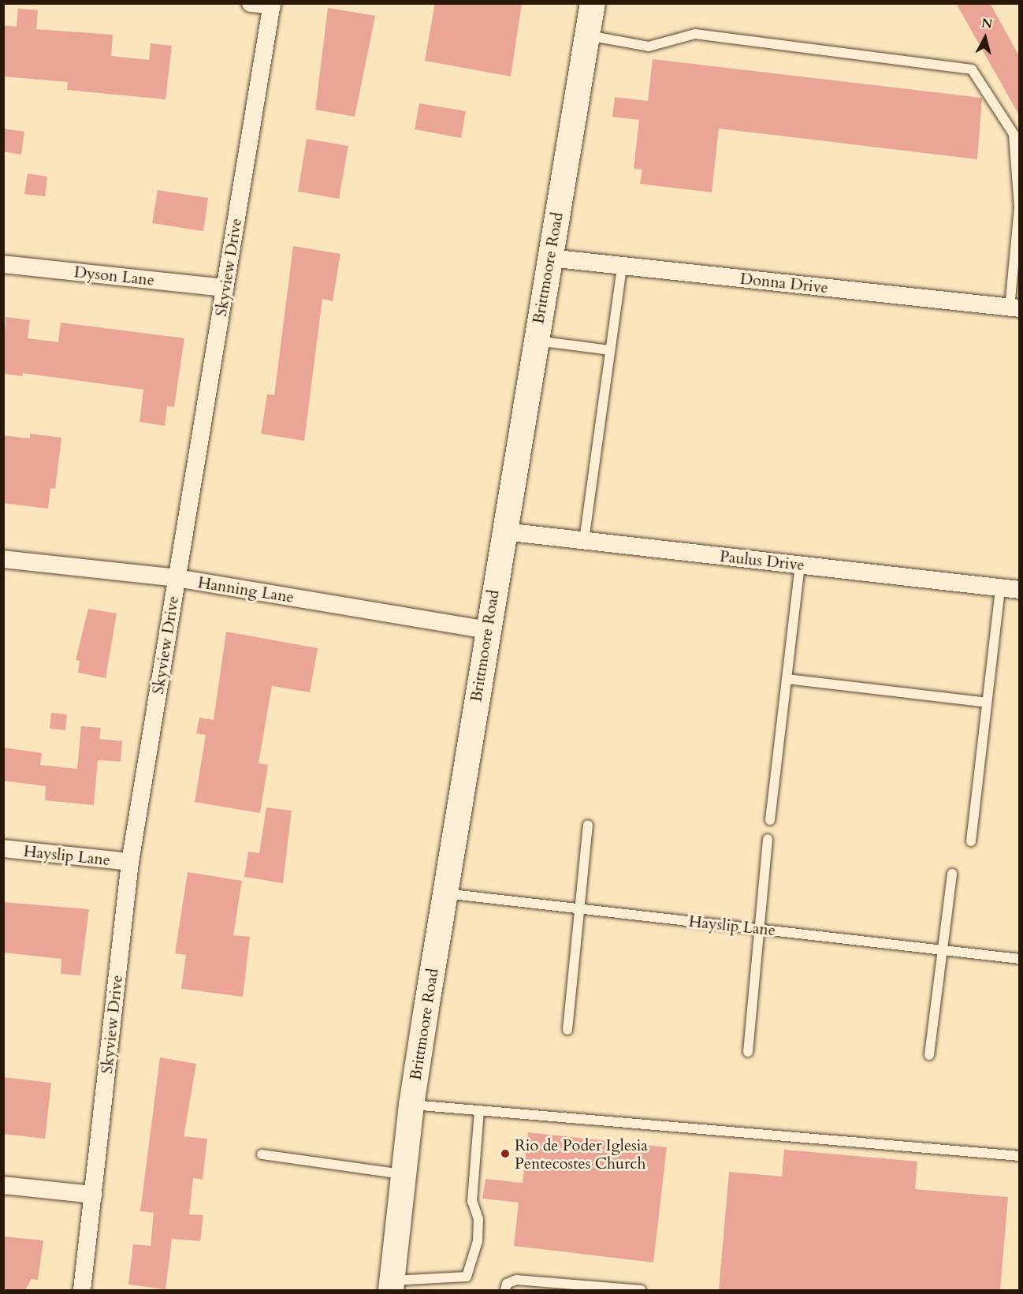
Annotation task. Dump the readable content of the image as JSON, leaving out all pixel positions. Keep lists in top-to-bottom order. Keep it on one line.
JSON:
{"streets":{"main road":["Brittmoore Road"],"street":["Skyview Drive","Dyson Lane","Donna Drive","Paulus Drive","Hanning Lane","Hayslip Lane"]},"crossings":[["Skyview Drive","Dyson Lane"],["Skyview Drive","Hanning Lane"],["Skyview Drive","Hayslip Lane"],["Brittmoore Road","Donna Drive"],["Brittmoore Road","Paulus Drive"],["Brittmoore Road","Hanning Lane"],["Brittmoore Road","Hayslip Lane"]],"places":["Rio de Poder Iglesia Pentecostes Church"],"north":"top"}
